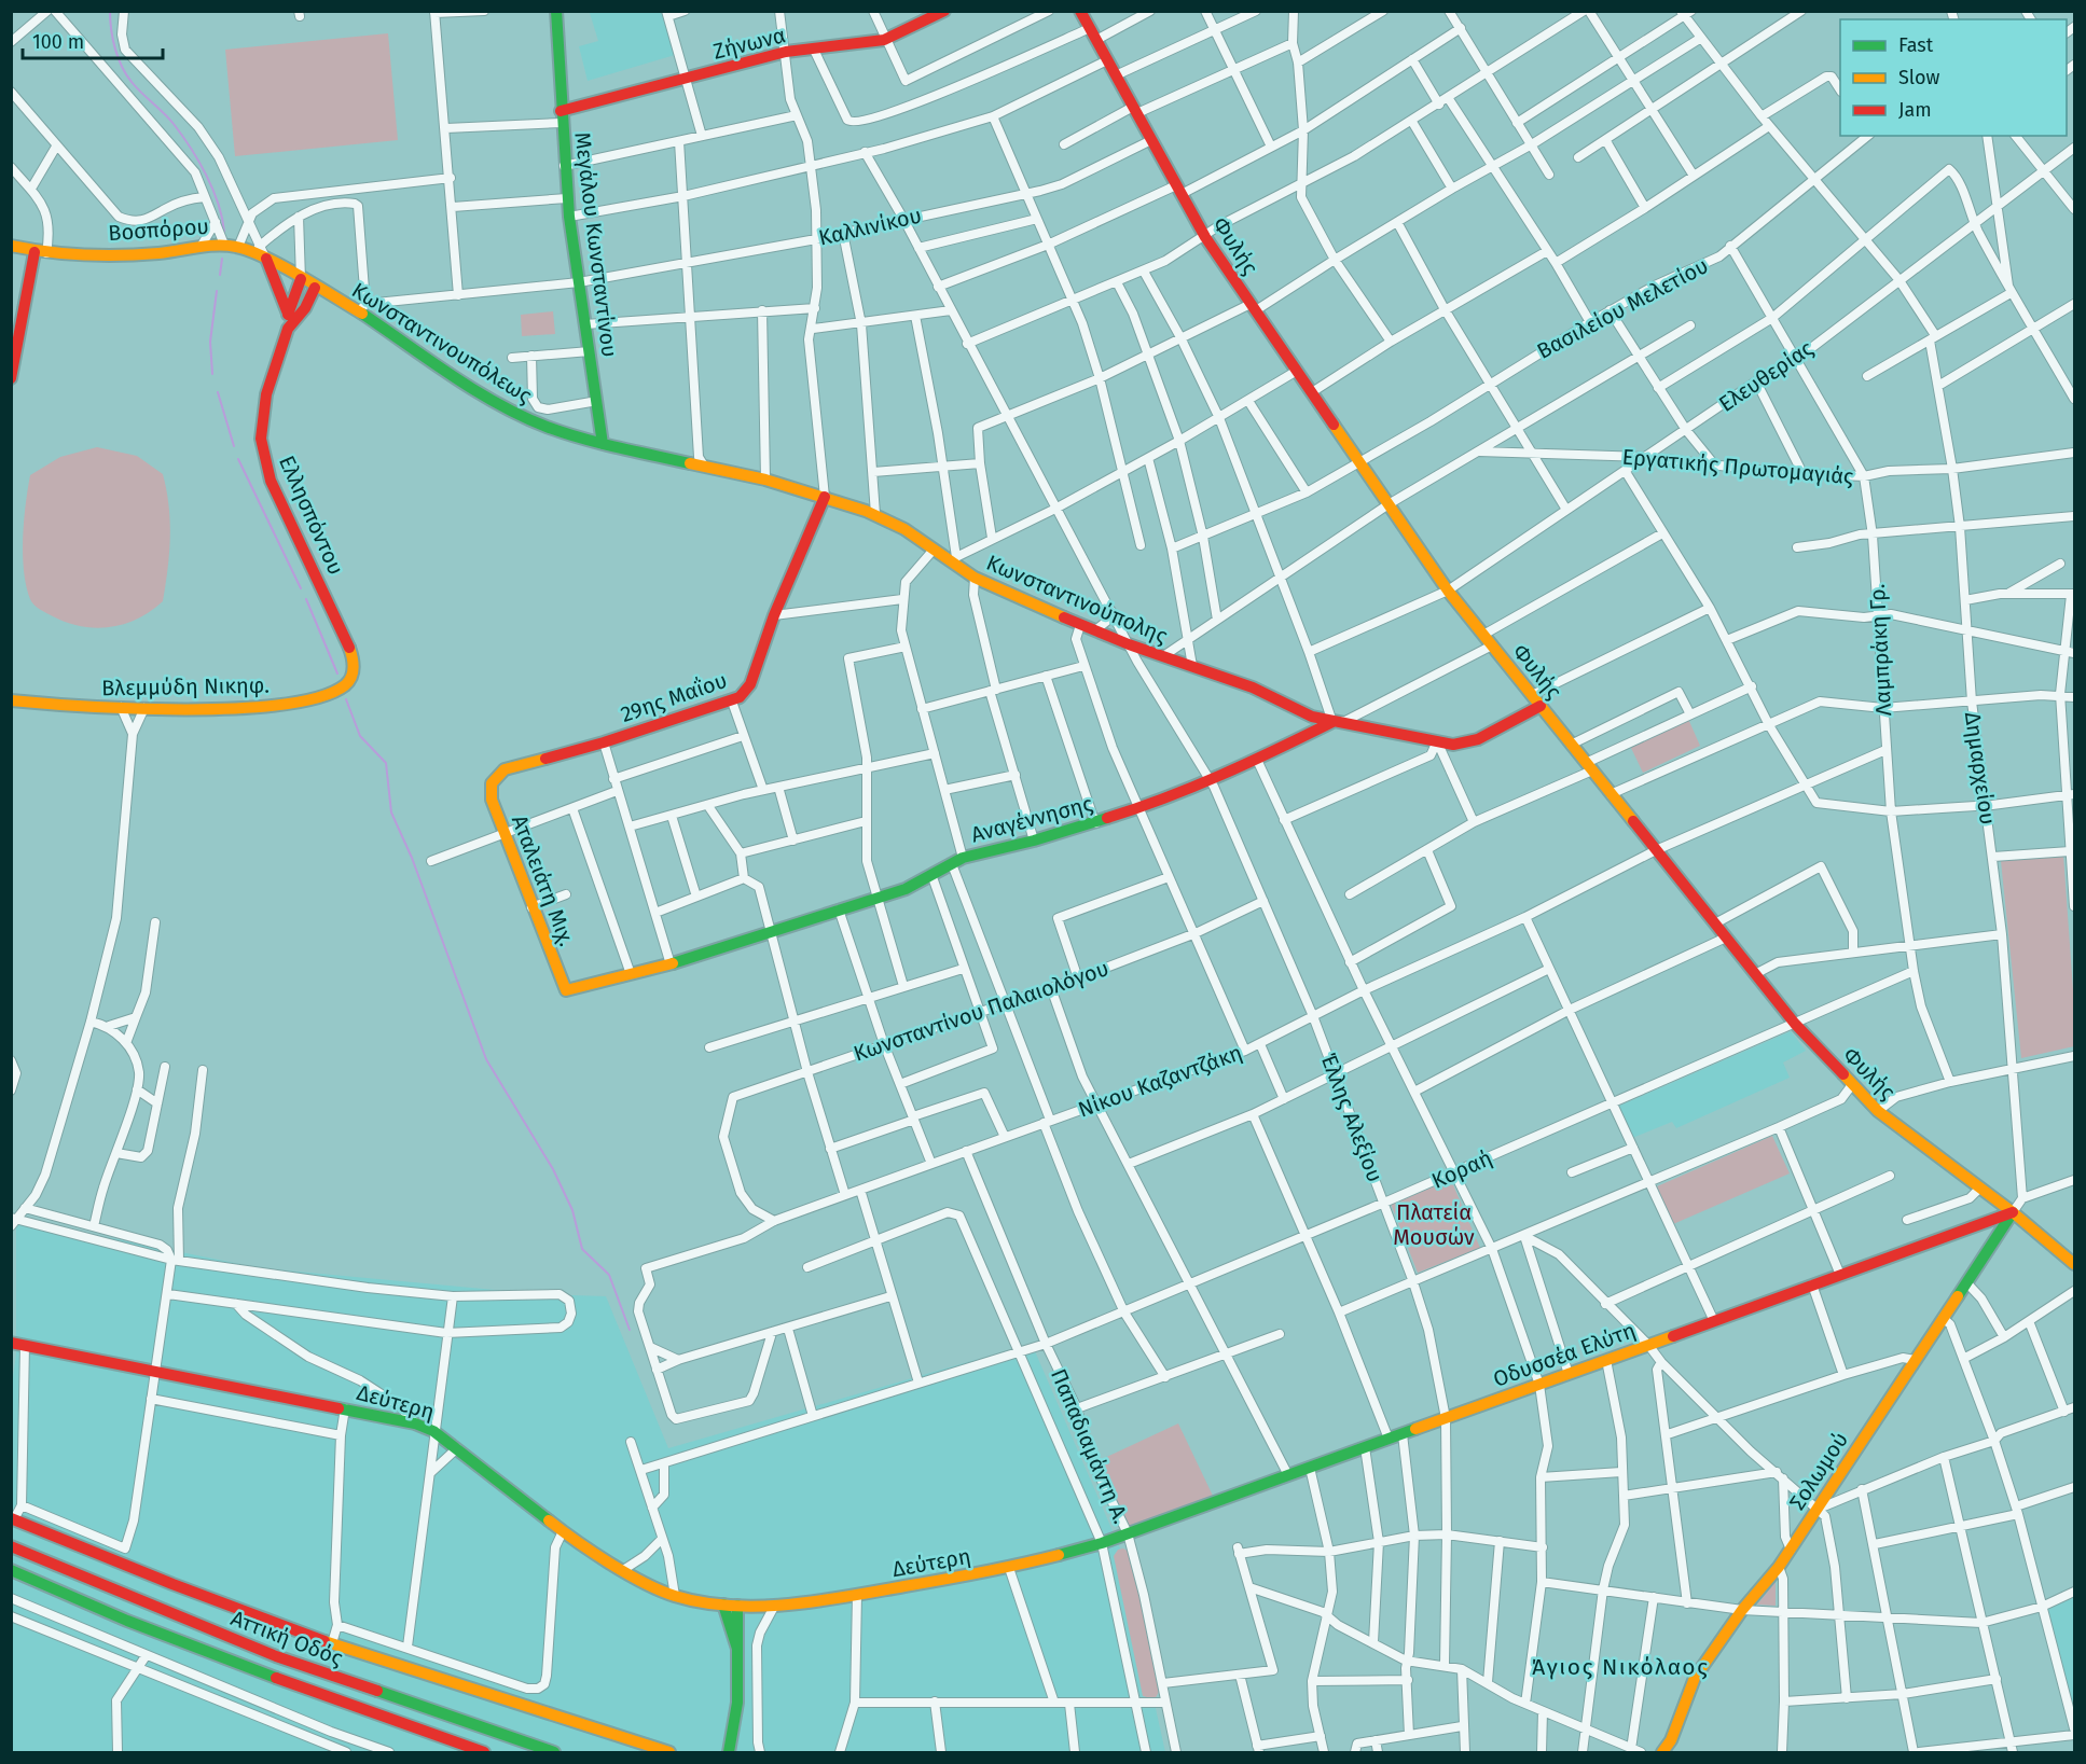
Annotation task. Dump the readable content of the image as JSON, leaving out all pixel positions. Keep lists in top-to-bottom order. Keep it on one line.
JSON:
{"streets":{"main road":["Ζήνωνα","Βοσπόρου","Μεγάλου Κωνσταντίνου","Φυλής","Κωνσταντινουπόλεως","Ελλησπόντου","Κωνσταντινούπολης","Βλεμμύδη Νικηφ.","29ης Μαΐου","Αναγέννησης","Αταλειάτη Μιχ.","Οδυσσέα Ελύτη","Δεύτερη","Σολωμού","Αττική Οδός"],"street":["Καλλινίκου","Βασιλείου Μελετίου","Ελευθερίας","Εργατικής Πρωτομαγιάς","Λαμπράκη Γρ.","Δημαρχείου","Κωνσταντίνου Παλαιολόγου","Νίκου Καζαντζάκη","Έλλης Αλεξίου","Κοραή","Παπαδιαμάντη Α."]},"crossings":[["Ζήνωνα","Μεγάλου Κωνσταντίνου"],["Καλλινίκου","Μεγάλου Κωνσταντίνου"],["Καλλινίκου","Φυλής"],["Καλλινίκου","Κωνσταντινουπόλεως"],["Καλλινίκου","Έλλης Αλεξίου"],["Βοσπόρου","Κωνσταντινουπόλεως"],["Βοσπόρου","Ελλησπόντου"],["Μεγάλου Κωνσταντίνου","Κωνσταντινουπόλεως"],["Μεγάλου Κωνσταντίνου","Κωνσταντινούπολης"],["Φυλής","Βασιλείου Μελετίου"],["Φυλής","Ελευθερίας"],["Φυλής","Κωνσταντινούπολης"],["Φυλής","Αναγέννησης"],["Φυλής","Νίκου Καζαντζάκη"],["Φυλής","Κοραή"],["Φυλής","Οδυσσέα Ελύτη"],["Φυλής","Σολωμού"],["Βασιλείου Μελετίου","Λαμπράκη Γρ."],["Κωνσταντινουπόλεως","Ελλησπόντου"],["Κωνσταντινουπόλεως","Κωνσταντινούπολης"],["Ελευθερίας","Εργατικής Πρωτομαγιάς"],["Ελευθερίας","Λαμπράκη Γρ."],["Εργατικής Πρωτομαγιάς","Λαμπράκη Γρ."],["Εργατικής Πρωτομαγιάς","Δημαρχείου"],["Ελλησπόντου","Βλεμμύδη Νικηφ."],["Κωνσταντινούπολης","29ης Μαΐου"],["Κωνσταντινούπολης","Αναγέννησης"],["Κωνσταντινούπολης","Έλλης Αλεξίου"],["Λαμπράκη Γρ.","Νίκου Καζαντζάκη"],["Λαμπράκη Γρ.","Κοραή"],["29ης Μαΐου","Αταλειάτη Μιχ."],["Αναγέννησης","Αταλειάτη Μιχ."],["Αναγέννησης","Έλλης Αλεξίου"],["Κωνσταντίνου Παλαιολόγου","Νίκου Καζαντζάκη"],["Κωνσταντίνου Παλαιολόγου","Έλλης Αλεξίου"],["Νίκου Καζαντζάκη","Έλλης Αλεξίου"],["Νίκου Καζαντζάκη","Παπαδιαμάντη Α."],["Έλλης Αλεξίου","Κοραή"],["Έλλης Αλεξίου","Οδυσσέα Ελύτη"],["Κοραή","Παπαδιαμάντη Α."],["Οδυσσέα Ελύτη","Δεύτερη"],["Οδυσσέα Ελύτη","Παπαδιαμάντη Α."],["Οδυσσέα Ελύτη","Σολωμού"],["Δεύτερη","Παπαδιαμάντη Α."]],"districts":["Άγιος Νικόλαος"],"parks":["Πλατεία Μουσών"],"legend":["Fast","Slow","Jam"],"scale_bar":"100 m"}
